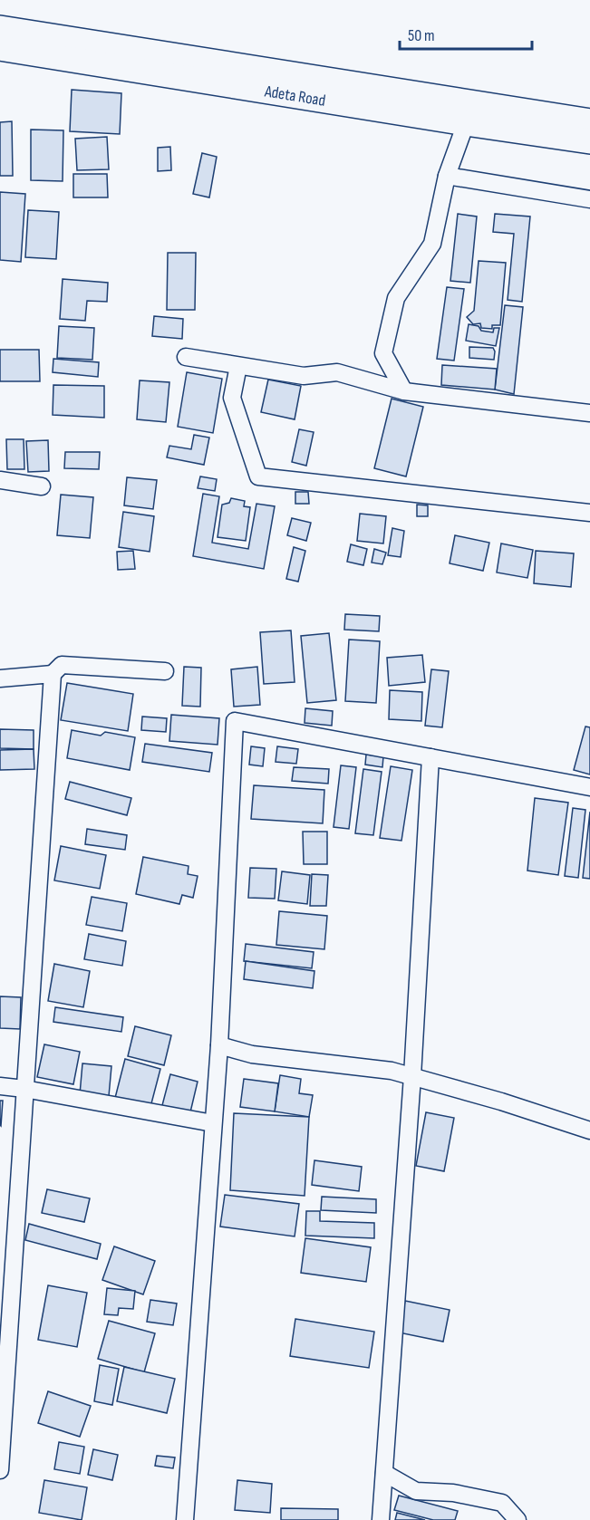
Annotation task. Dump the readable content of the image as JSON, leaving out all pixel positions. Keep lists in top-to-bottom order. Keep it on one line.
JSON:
{"streets":{"main road":["Adeta Road"]},"scale_bar":"50 m"}
